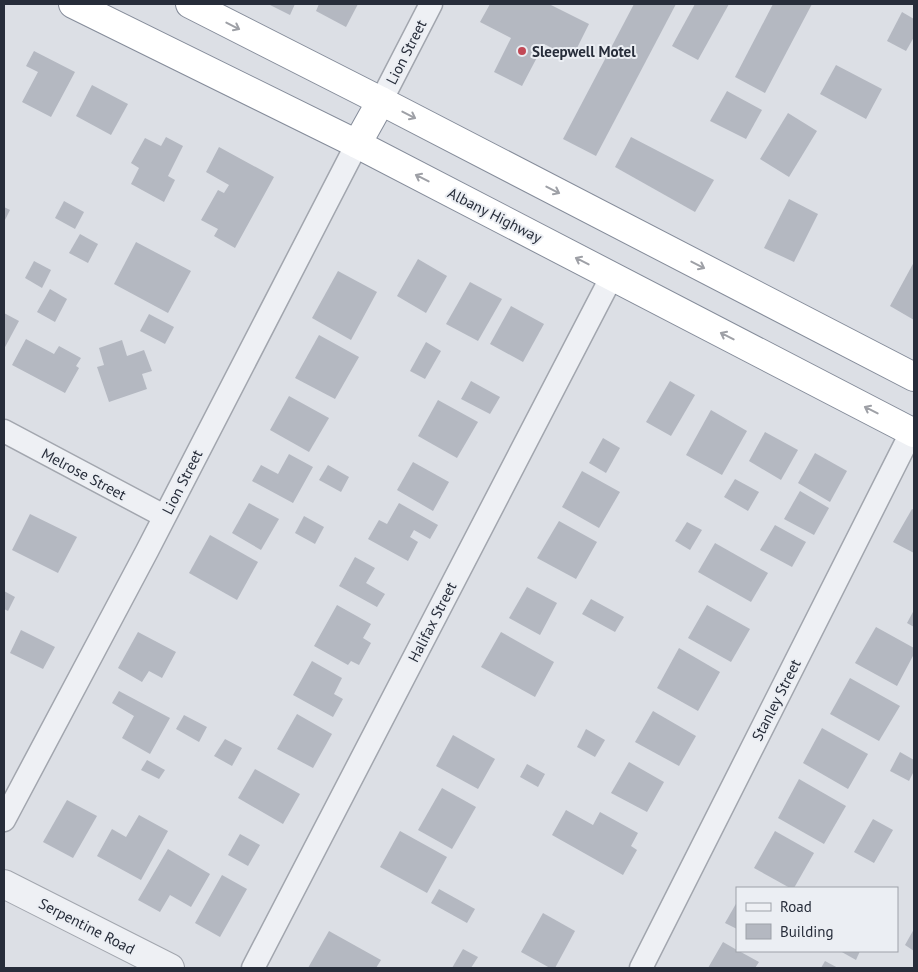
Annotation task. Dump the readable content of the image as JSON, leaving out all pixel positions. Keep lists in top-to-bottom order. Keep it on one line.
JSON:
{"streets":{"highway":["Albany Highway"],"street":["Lion Street","Melrose Street","Halifax Street","Stanley Street","Serpentine Road"]},"crossings":[["Lion Street","Albany Highway"],["Lion Street","Melrose Street"],["Albany Highway","Halifax Street"],["Albany Highway","Stanley Street"]],"places":["Sleepwell Motel"],"legend":["Road","Building"]}
